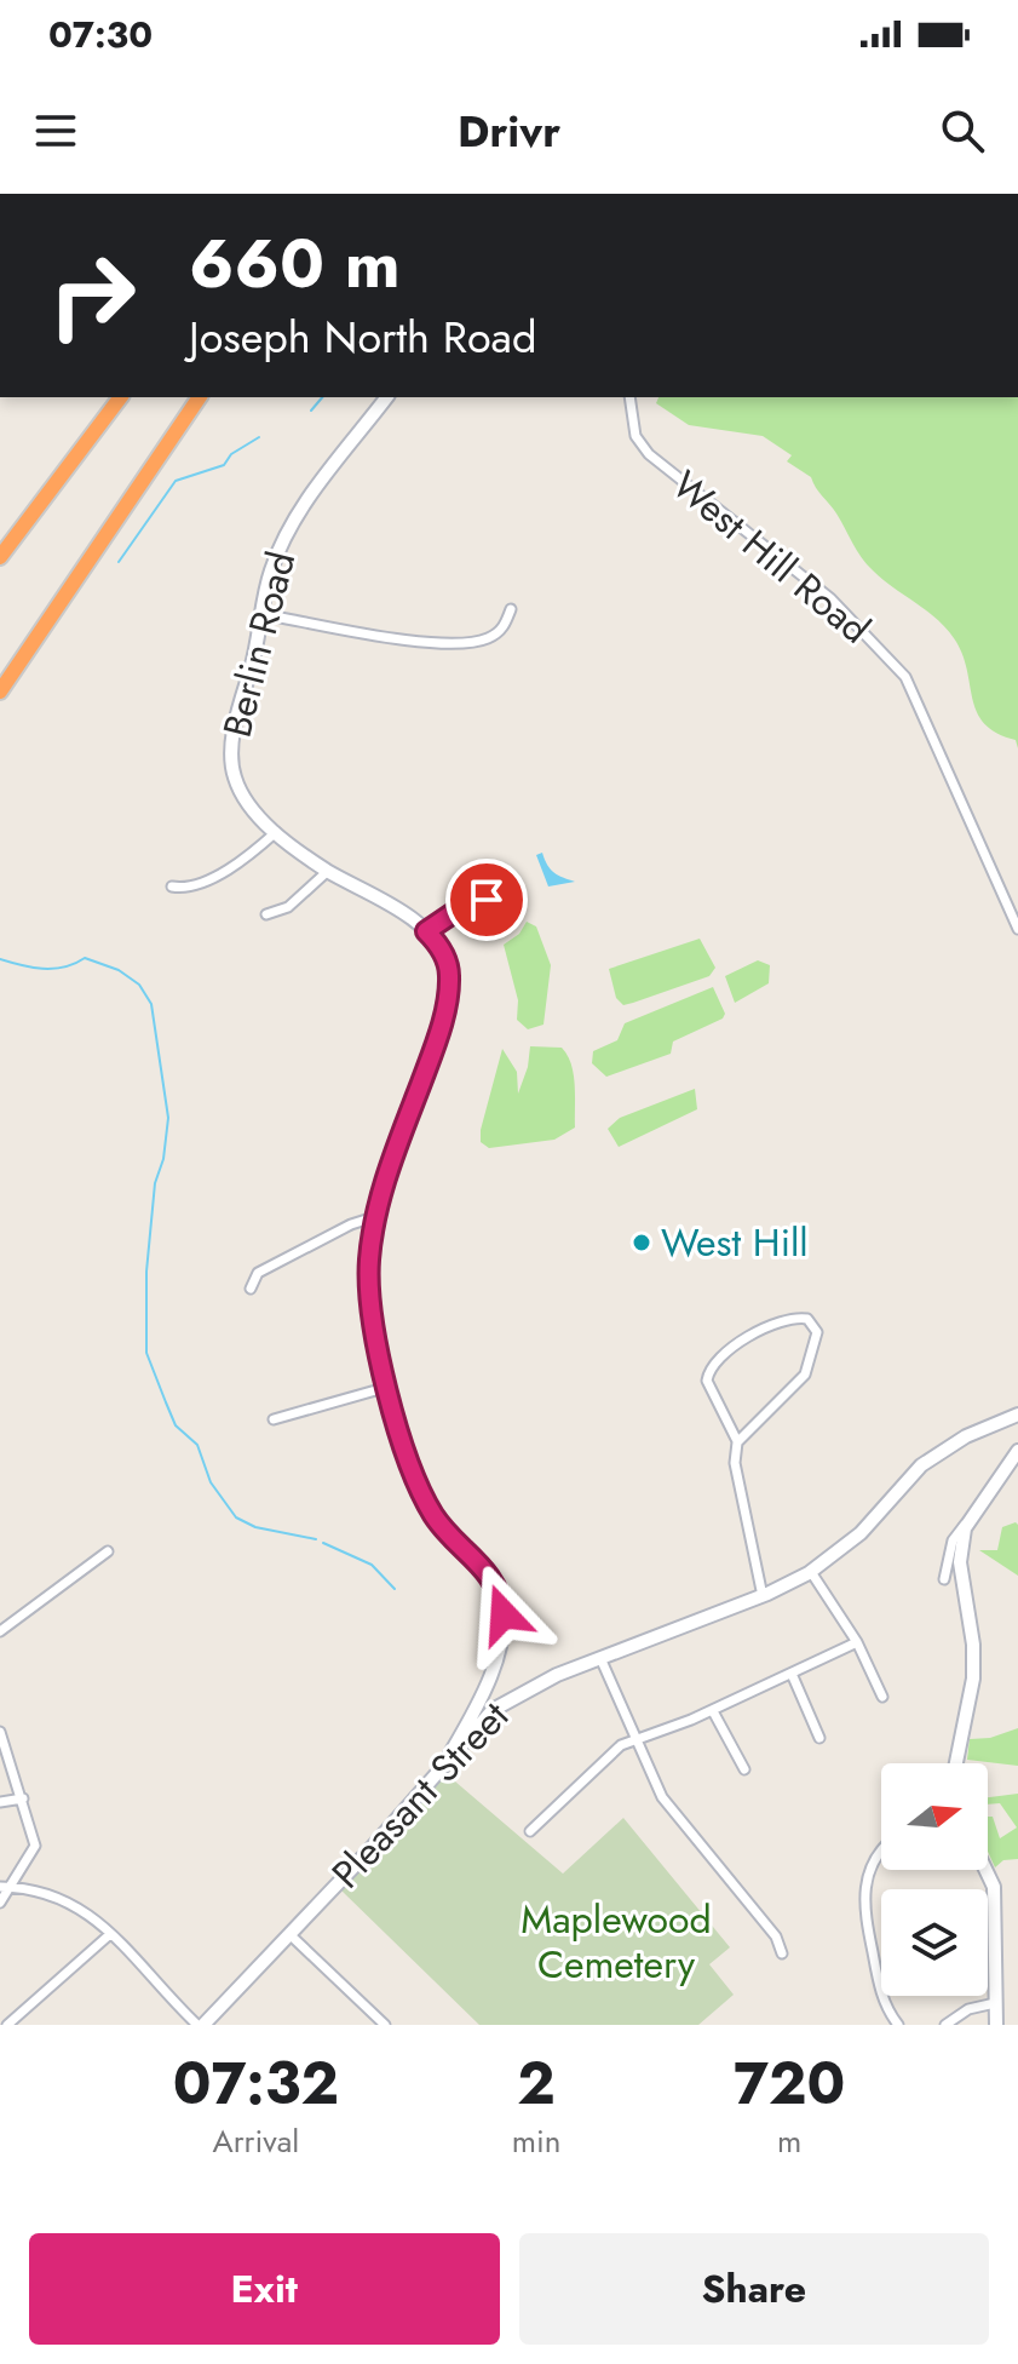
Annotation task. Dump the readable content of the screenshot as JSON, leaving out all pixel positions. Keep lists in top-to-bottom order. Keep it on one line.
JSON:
{"streets":{"street":["West Hill Road","Berlin Road","Pleasant Street"]},"parks":["Maplewood Cemetery"],"places":["West Hill"],"north":"right","page":{"status":"07:30","header":"Drivr","turn":["660 m","Joseph North Road"],"eta":["07:32","Arrival","2","min","720","m"],"buttons":["Exit","Share"]}}
